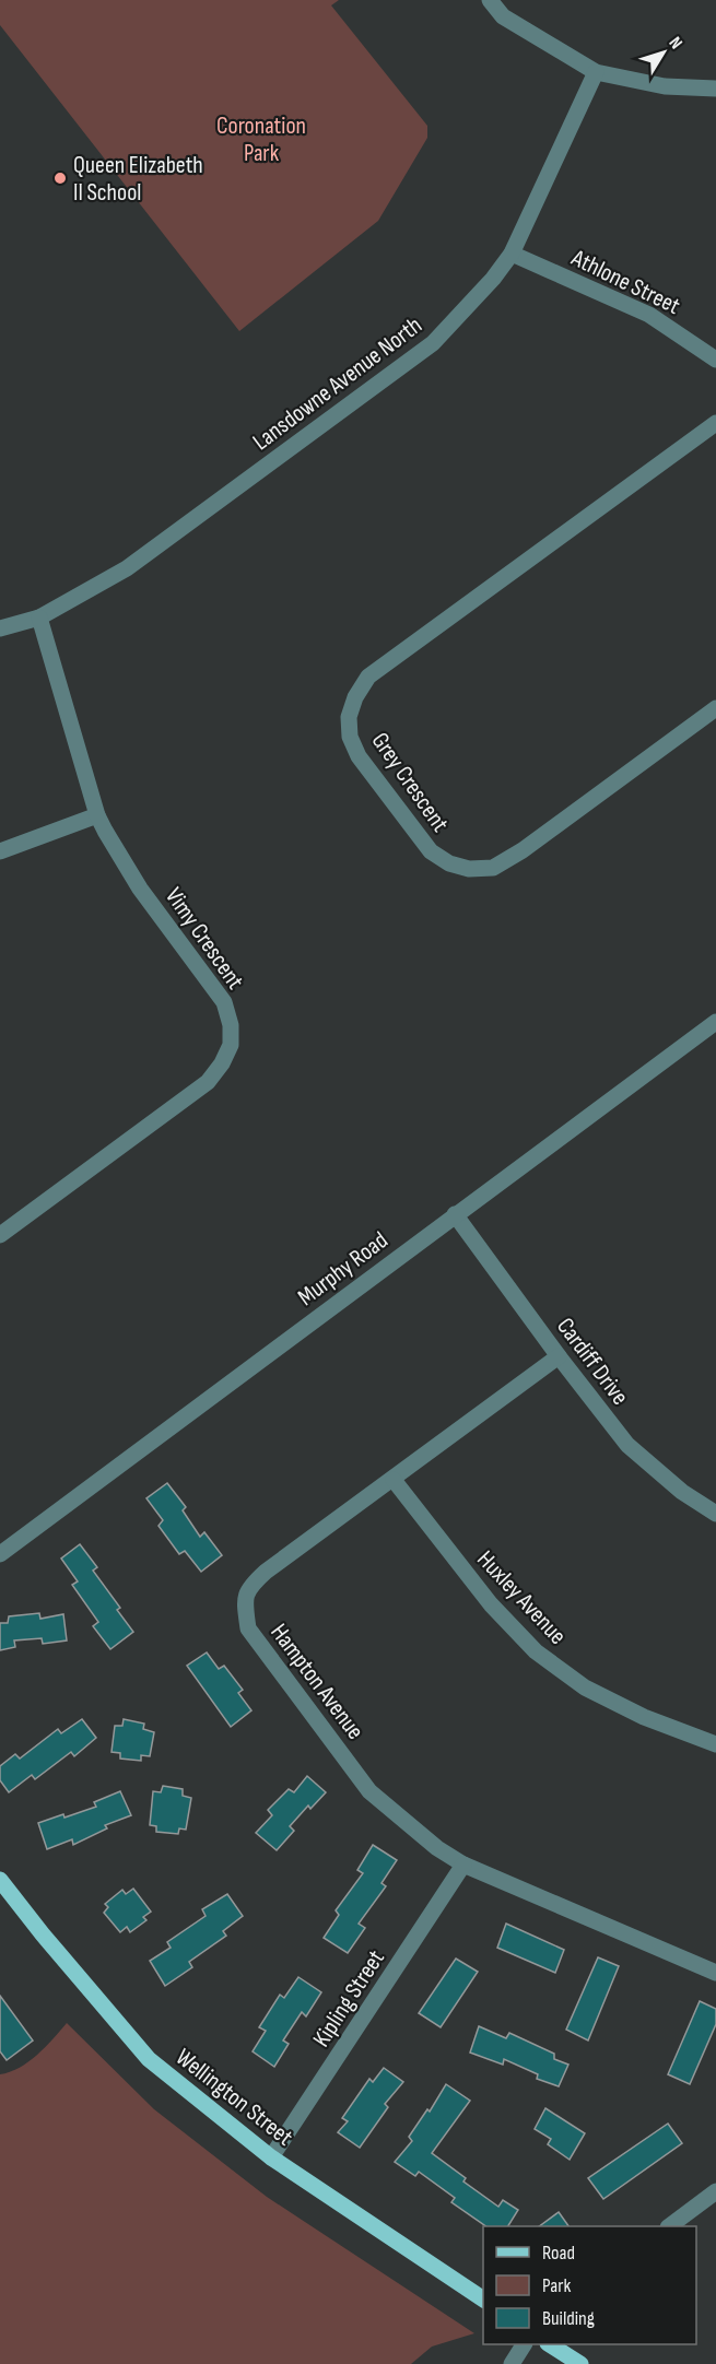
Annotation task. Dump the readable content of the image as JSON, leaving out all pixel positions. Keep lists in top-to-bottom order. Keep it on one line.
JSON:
{"streets":{"main road":["Wellington Street"],"street":["Athlone Street","Lansdowne Avenue North","Grey Crescent","Vimy Crescent","Murphy Road","Cardiff Drive","Huxley Avenue","Hampton Avenue","Kipling Street"]},"crossings":[["Athlone Street","Lansdowne Avenue North"],["Lansdowne Avenue North","Vimy Crescent"],["Murphy Road","Cardiff Drive"],["Cardiff Drive","Hampton Avenue"],["Huxley Avenue","Hampton Avenue"],["Hampton Avenue","Kipling Street"],["Kipling Street","Wellington Street"]],"parks":["Coronation Park"],"places":["Queen Elizabeth II School"],"legend":["Road","Park","Building"],"north":"top right"}
